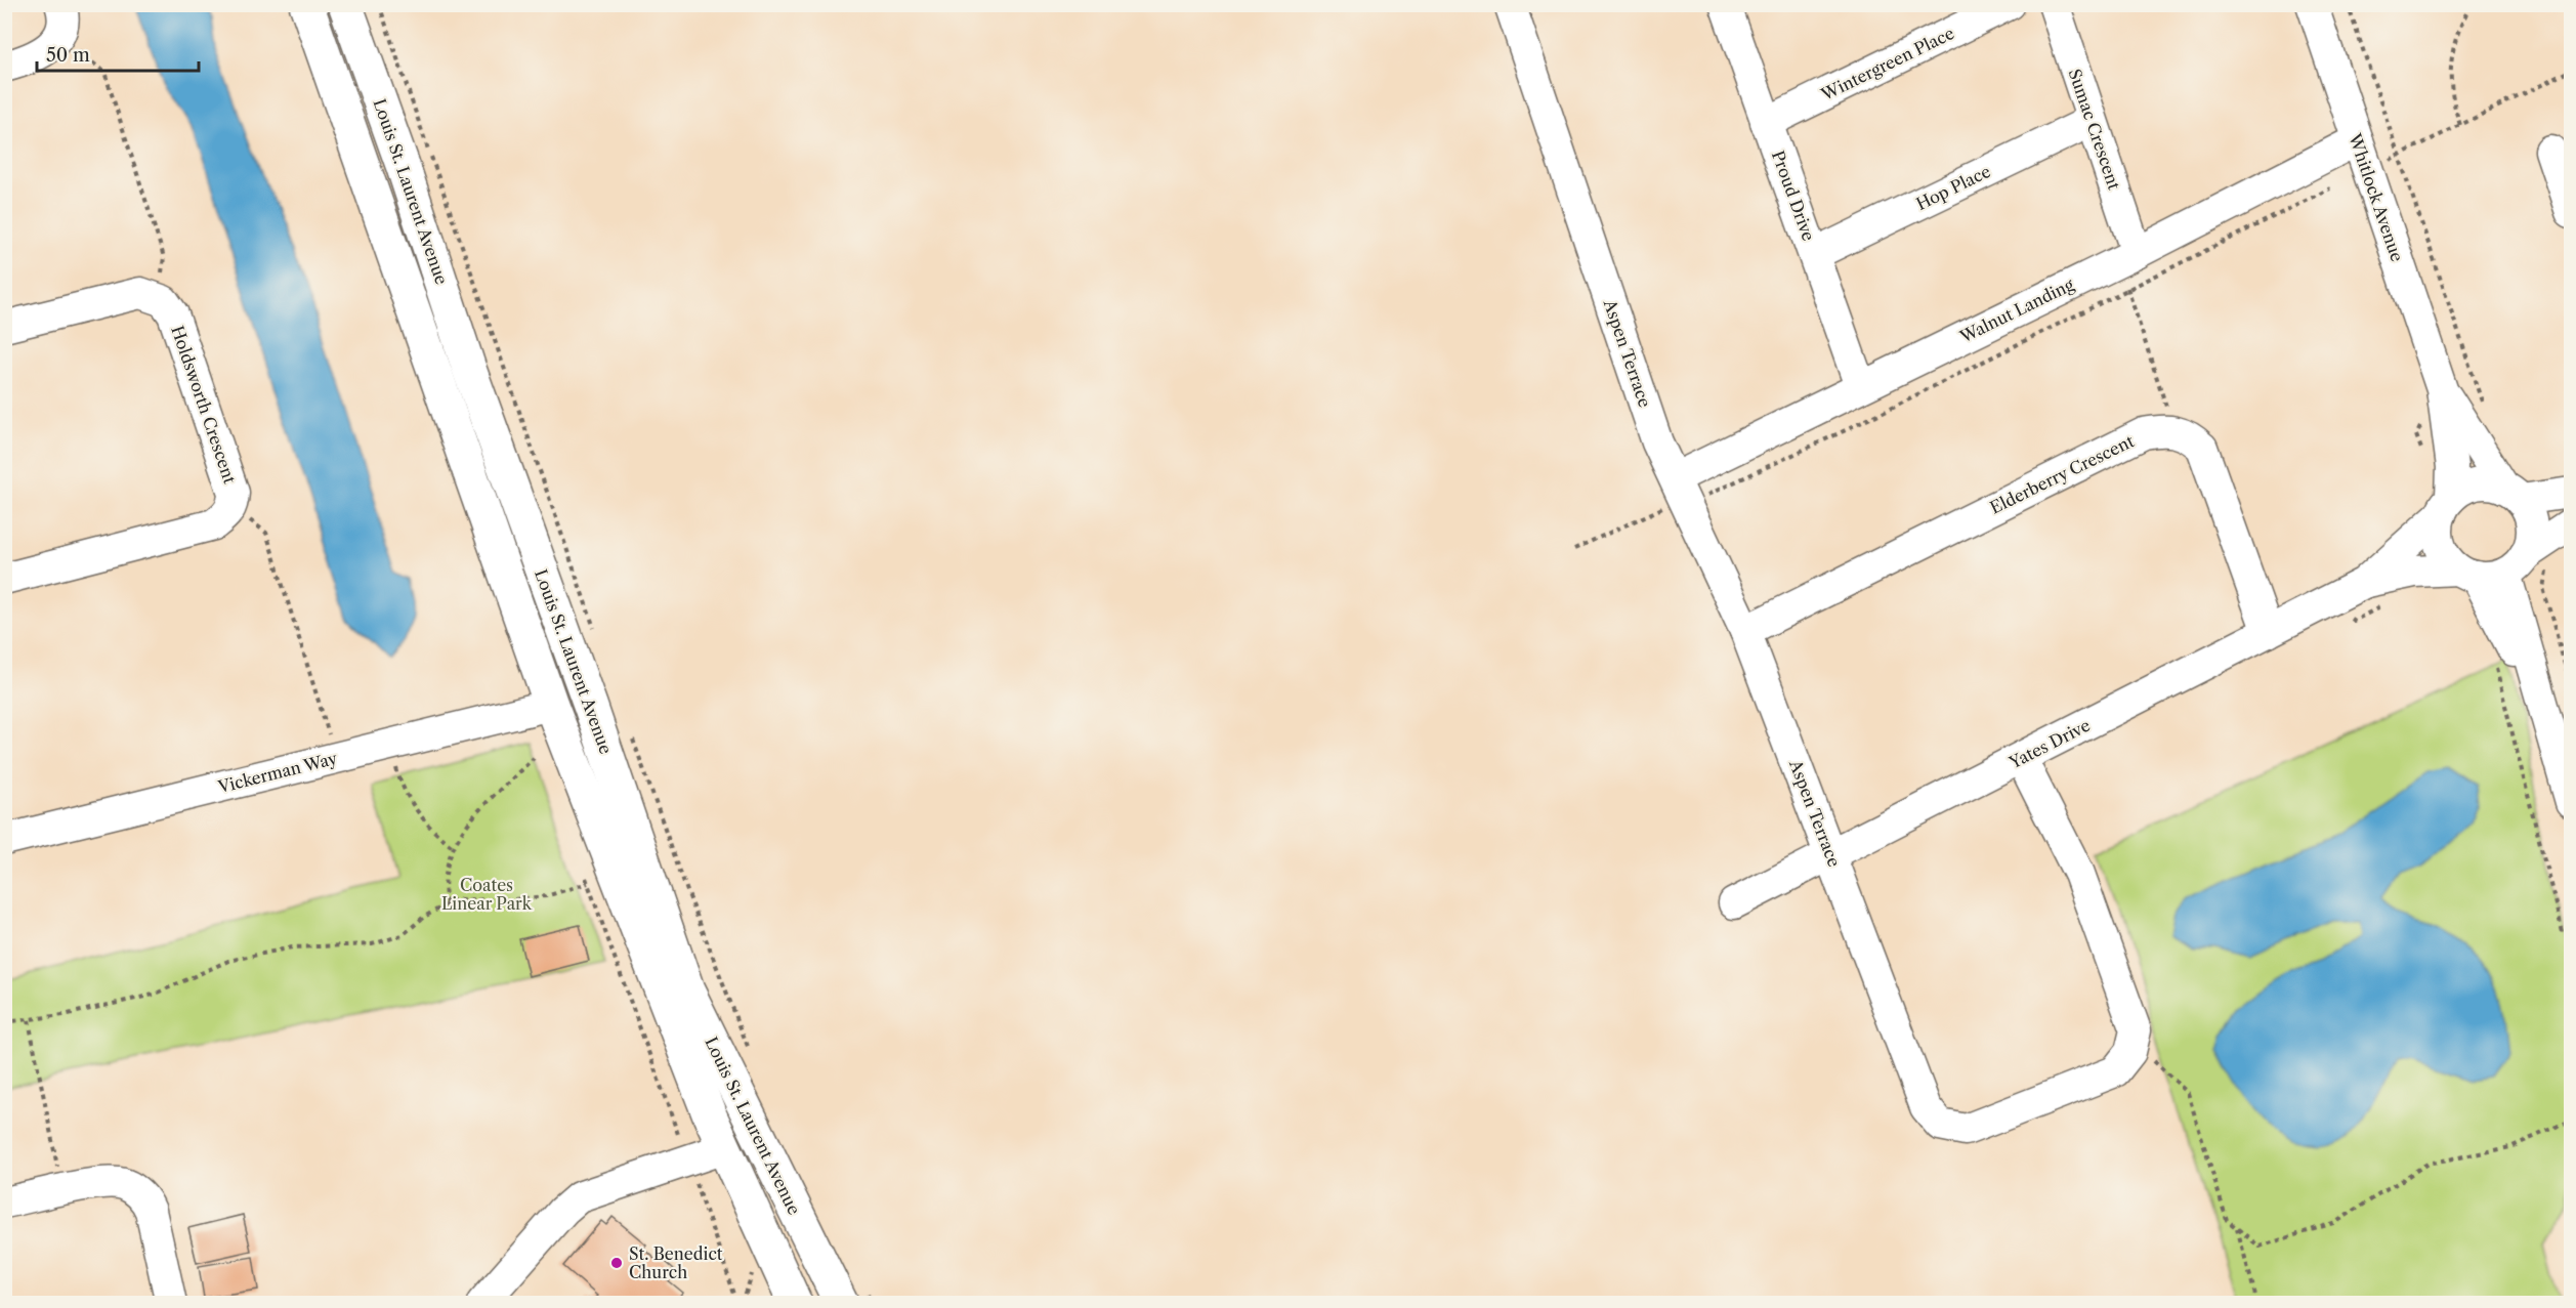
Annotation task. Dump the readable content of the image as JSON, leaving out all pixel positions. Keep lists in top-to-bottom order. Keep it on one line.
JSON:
{"streets":{"main road":["Louis St. Laurent Avenue"],"street":["Wintergreen Place","Sumac Crescent","Hop Place","Proud Drive","Whitlock Avenue","Walnut Landing","Aspen Terrace","Holdsworth Crescent","Elderberry Crescent","Yates Drive","Vickerman Way"]},"crossings":[["Wintergreen Place","Proud Drive"],["Sumac Crescent","Hop Place"],["Sumac Crescent","Walnut Landing"],["Hop Place","Proud Drive"],["Louis St. Laurent Avenue","Vickerman Way"],["Proud Drive","Walnut Landing"],["Whitlock Avenue","Walnut Landing"],["Whitlock Avenue","Yates Drive"],["Walnut Landing","Aspen Terrace"],["Aspen Terrace","Elderberry Crescent"],["Aspen Terrace","Yates Drive"]],"parks":["Coates Linear Park"],"places":["St. Benedict Church"],"scale_bar":"50 m"}
